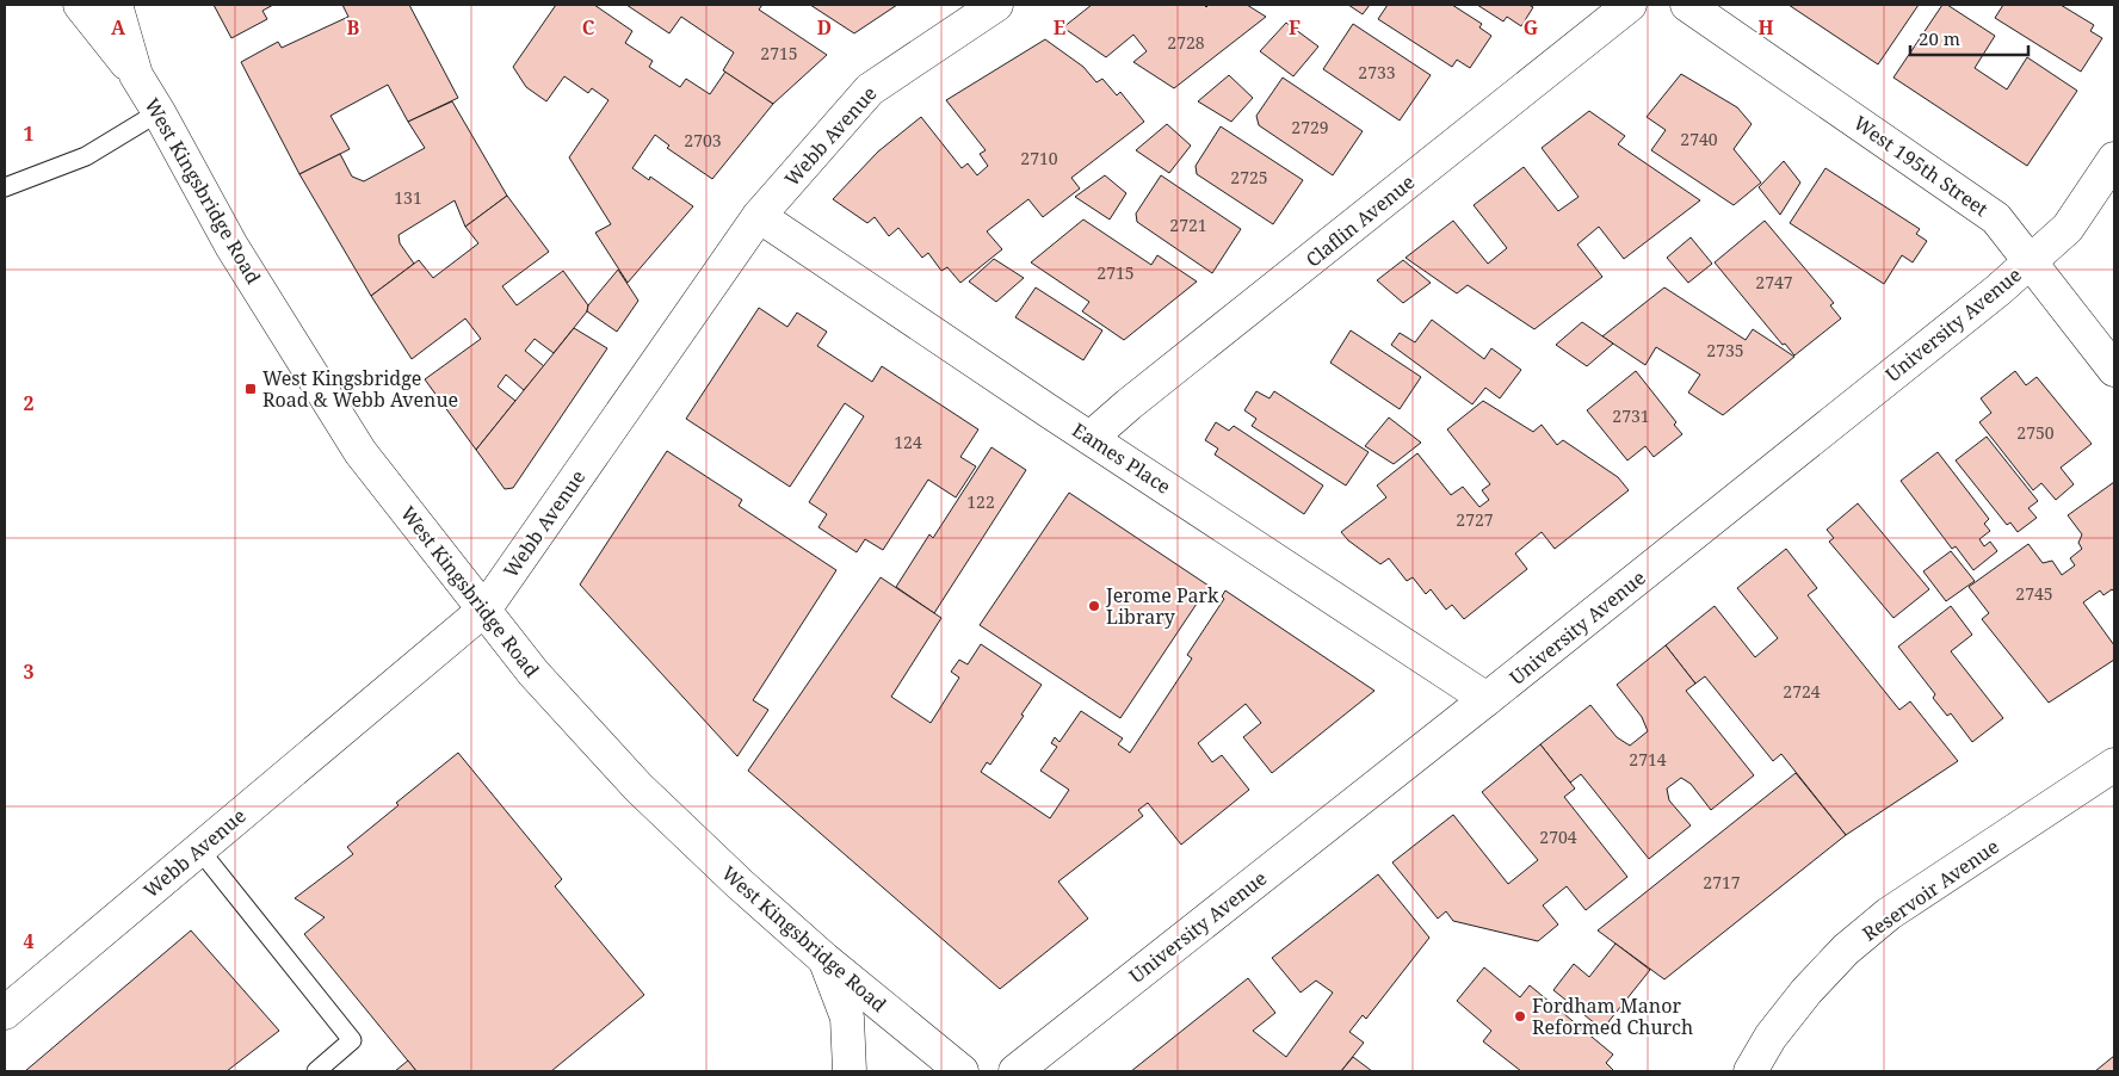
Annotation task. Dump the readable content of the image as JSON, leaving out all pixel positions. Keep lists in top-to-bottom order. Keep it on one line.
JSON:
{"streets":{"street":["Webb Avenue","West 195th Street","West Kingsbridge Road","Claflin Avenue","University Avenue","Eames Place","Reservoir Avenue"]},"crossings":[["Webb Avenue","West Kingsbridge Road"],["Webb Avenue","Eames Place"],["West 195th Street","University Avenue"],["Claflin Avenue","Eames Place"],["University Avenue","Eames Place"]],"places":{"transit":["West Kingsbridge Road & Webb Avenue"],"other":["Jerome Park Library","Fordham Manor Reformed Church"]},"house_numbers":["2728","2715","2733","2729","2740","2703","2710","2725","131","2721","2715","2747","2735","2731","2750","124","122","2727","2745","2724","2714","2704","2717"],"scale_bar":"20 m","grid":{"columns":["A","B","C","D","E","F","G","H"],"rows":["1","2","3","4"]}}
